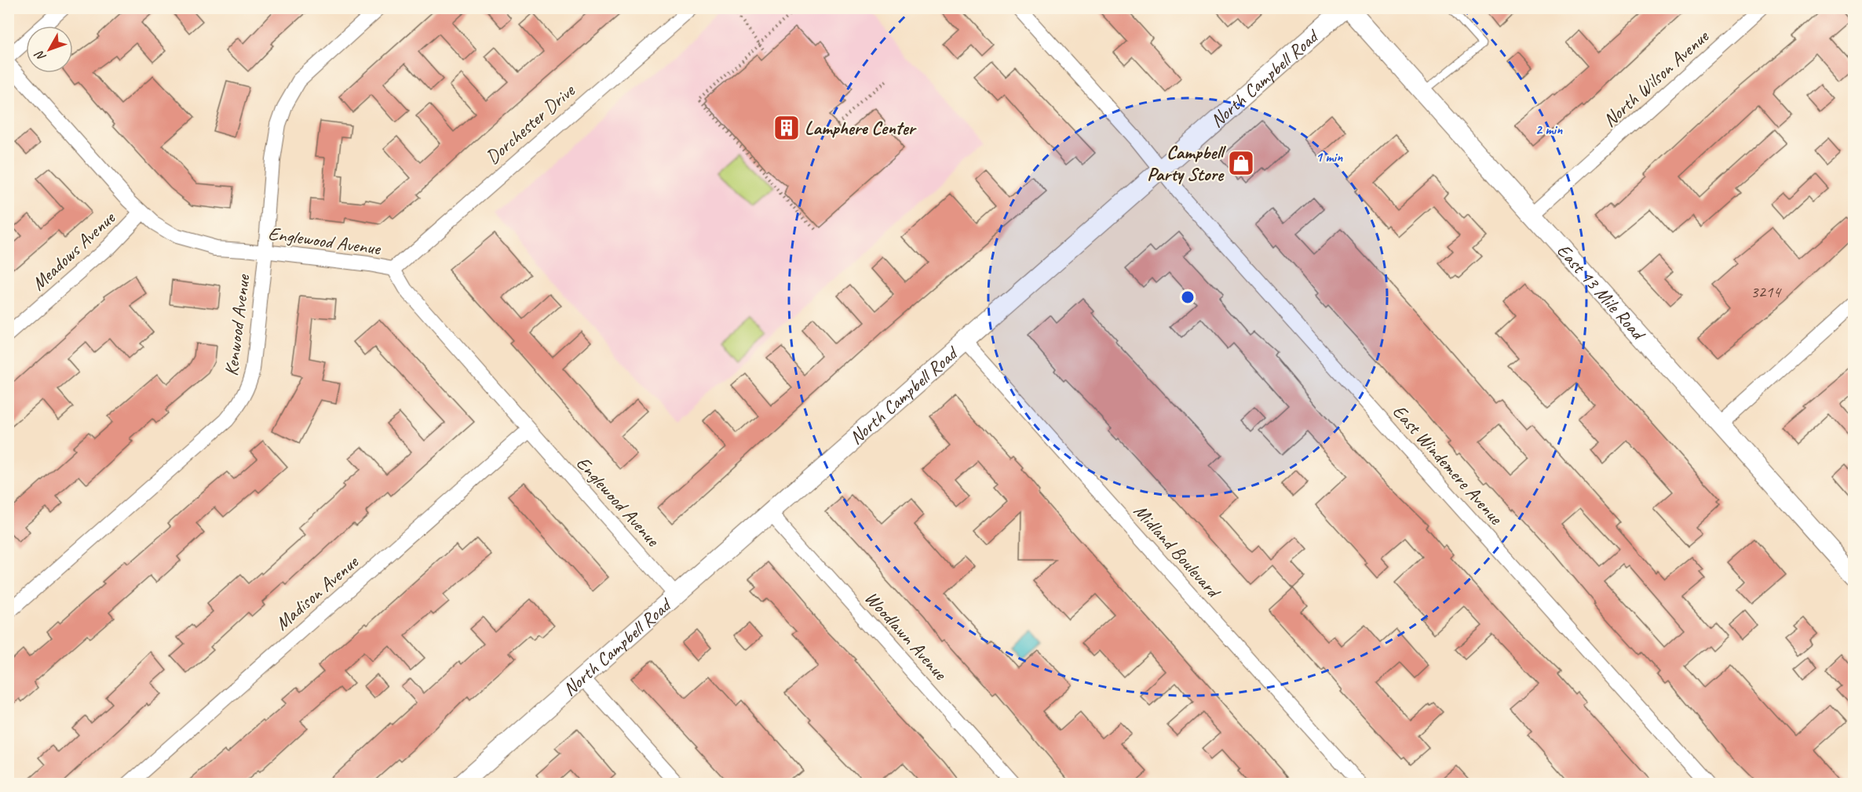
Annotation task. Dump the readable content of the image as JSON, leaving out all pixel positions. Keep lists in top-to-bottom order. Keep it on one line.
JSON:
{"streets":{"street":["North Campbell Road","North Wilson Avenue","Dorchester Drive","Englewood Avenue","Meadows Avenue","East 13 Mile Road","Kenwood Avenue","East Windemere Avenue","Midland Boulevard","Madison Avenue","Woodlawn Avenue"]},"crossings":[["North Campbell Road","Englewood Avenue"],["North Campbell Road","East 13 Mile Road"],["North Campbell Road","East Windemere Avenue"],["North Campbell Road","Midland Boulevard"],["North Campbell Road","Woodlawn Avenue"],["North Wilson Avenue","East 13 Mile Road"],["Dorchester Drive","Englewood Avenue"],["Englewood Avenue","Meadows Avenue"],["Englewood Avenue","Kenwood Avenue"],["Englewood Avenue","Madison Avenue"]],"places":{"building":["Lamphere Center"],"shop":["Campbell Party Store"]},"house_numbers":["3214"],"north":"bottom left","rings":["2 min","1 min"]}
